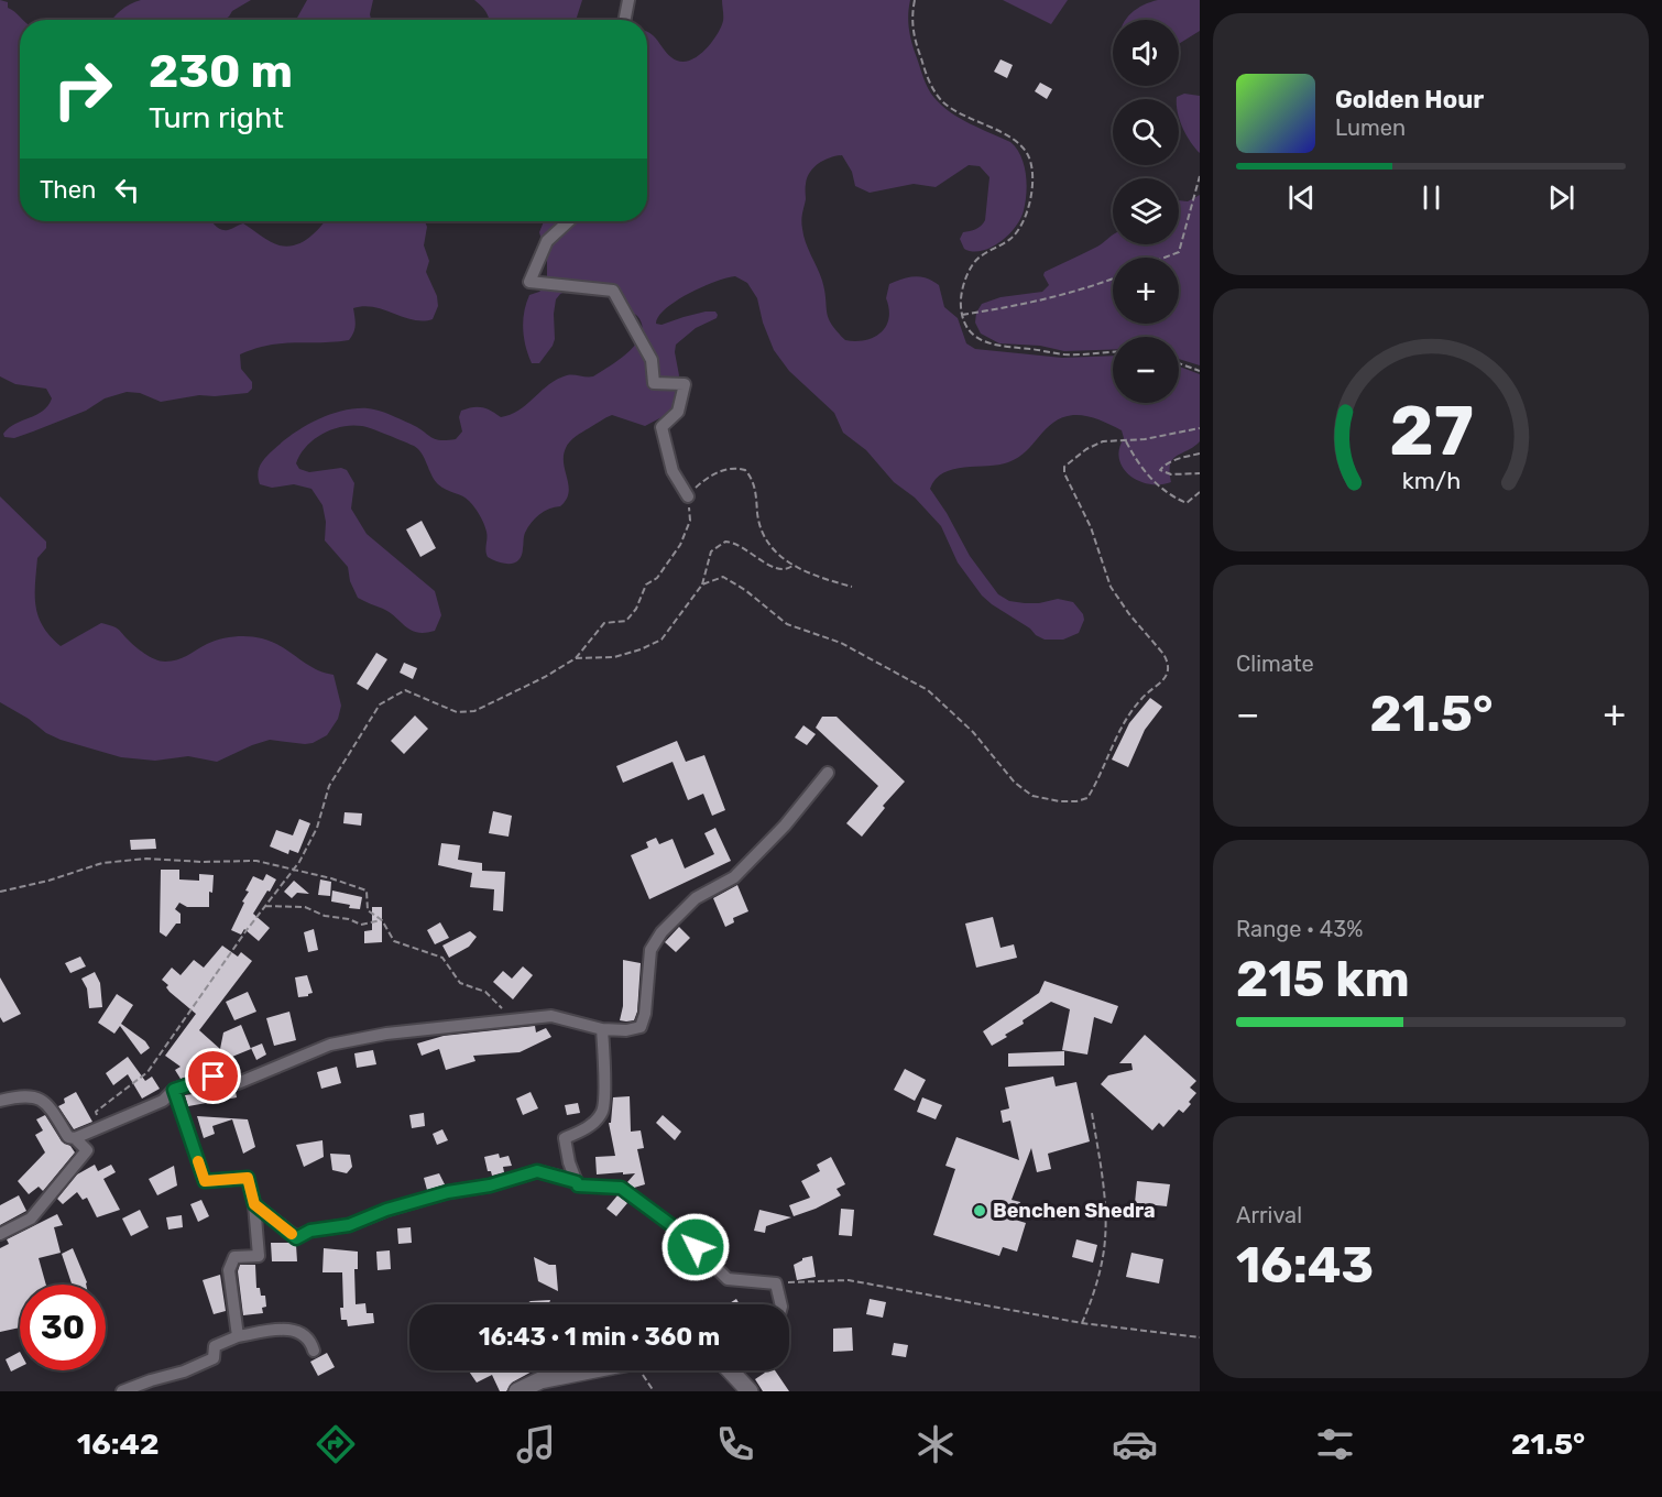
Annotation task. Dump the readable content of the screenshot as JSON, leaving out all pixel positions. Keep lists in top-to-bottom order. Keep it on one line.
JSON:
{"places":["Benchen Shedra"],"page":{"map_buttons":["+","−"],"turn":["230 m","Turn right"],"song":["Golden Hour","Lumen"],"then":"Then","tile":["Climate",["Range · 43%","215 km"],["Arrival","16:43"]],"heat":["−","21.5°","+"],"limit":"30","trip":"16:43 · 1 min · 360 m","tabs":["16:42","21.5°"],"gauge":["27","km/h"]}}
